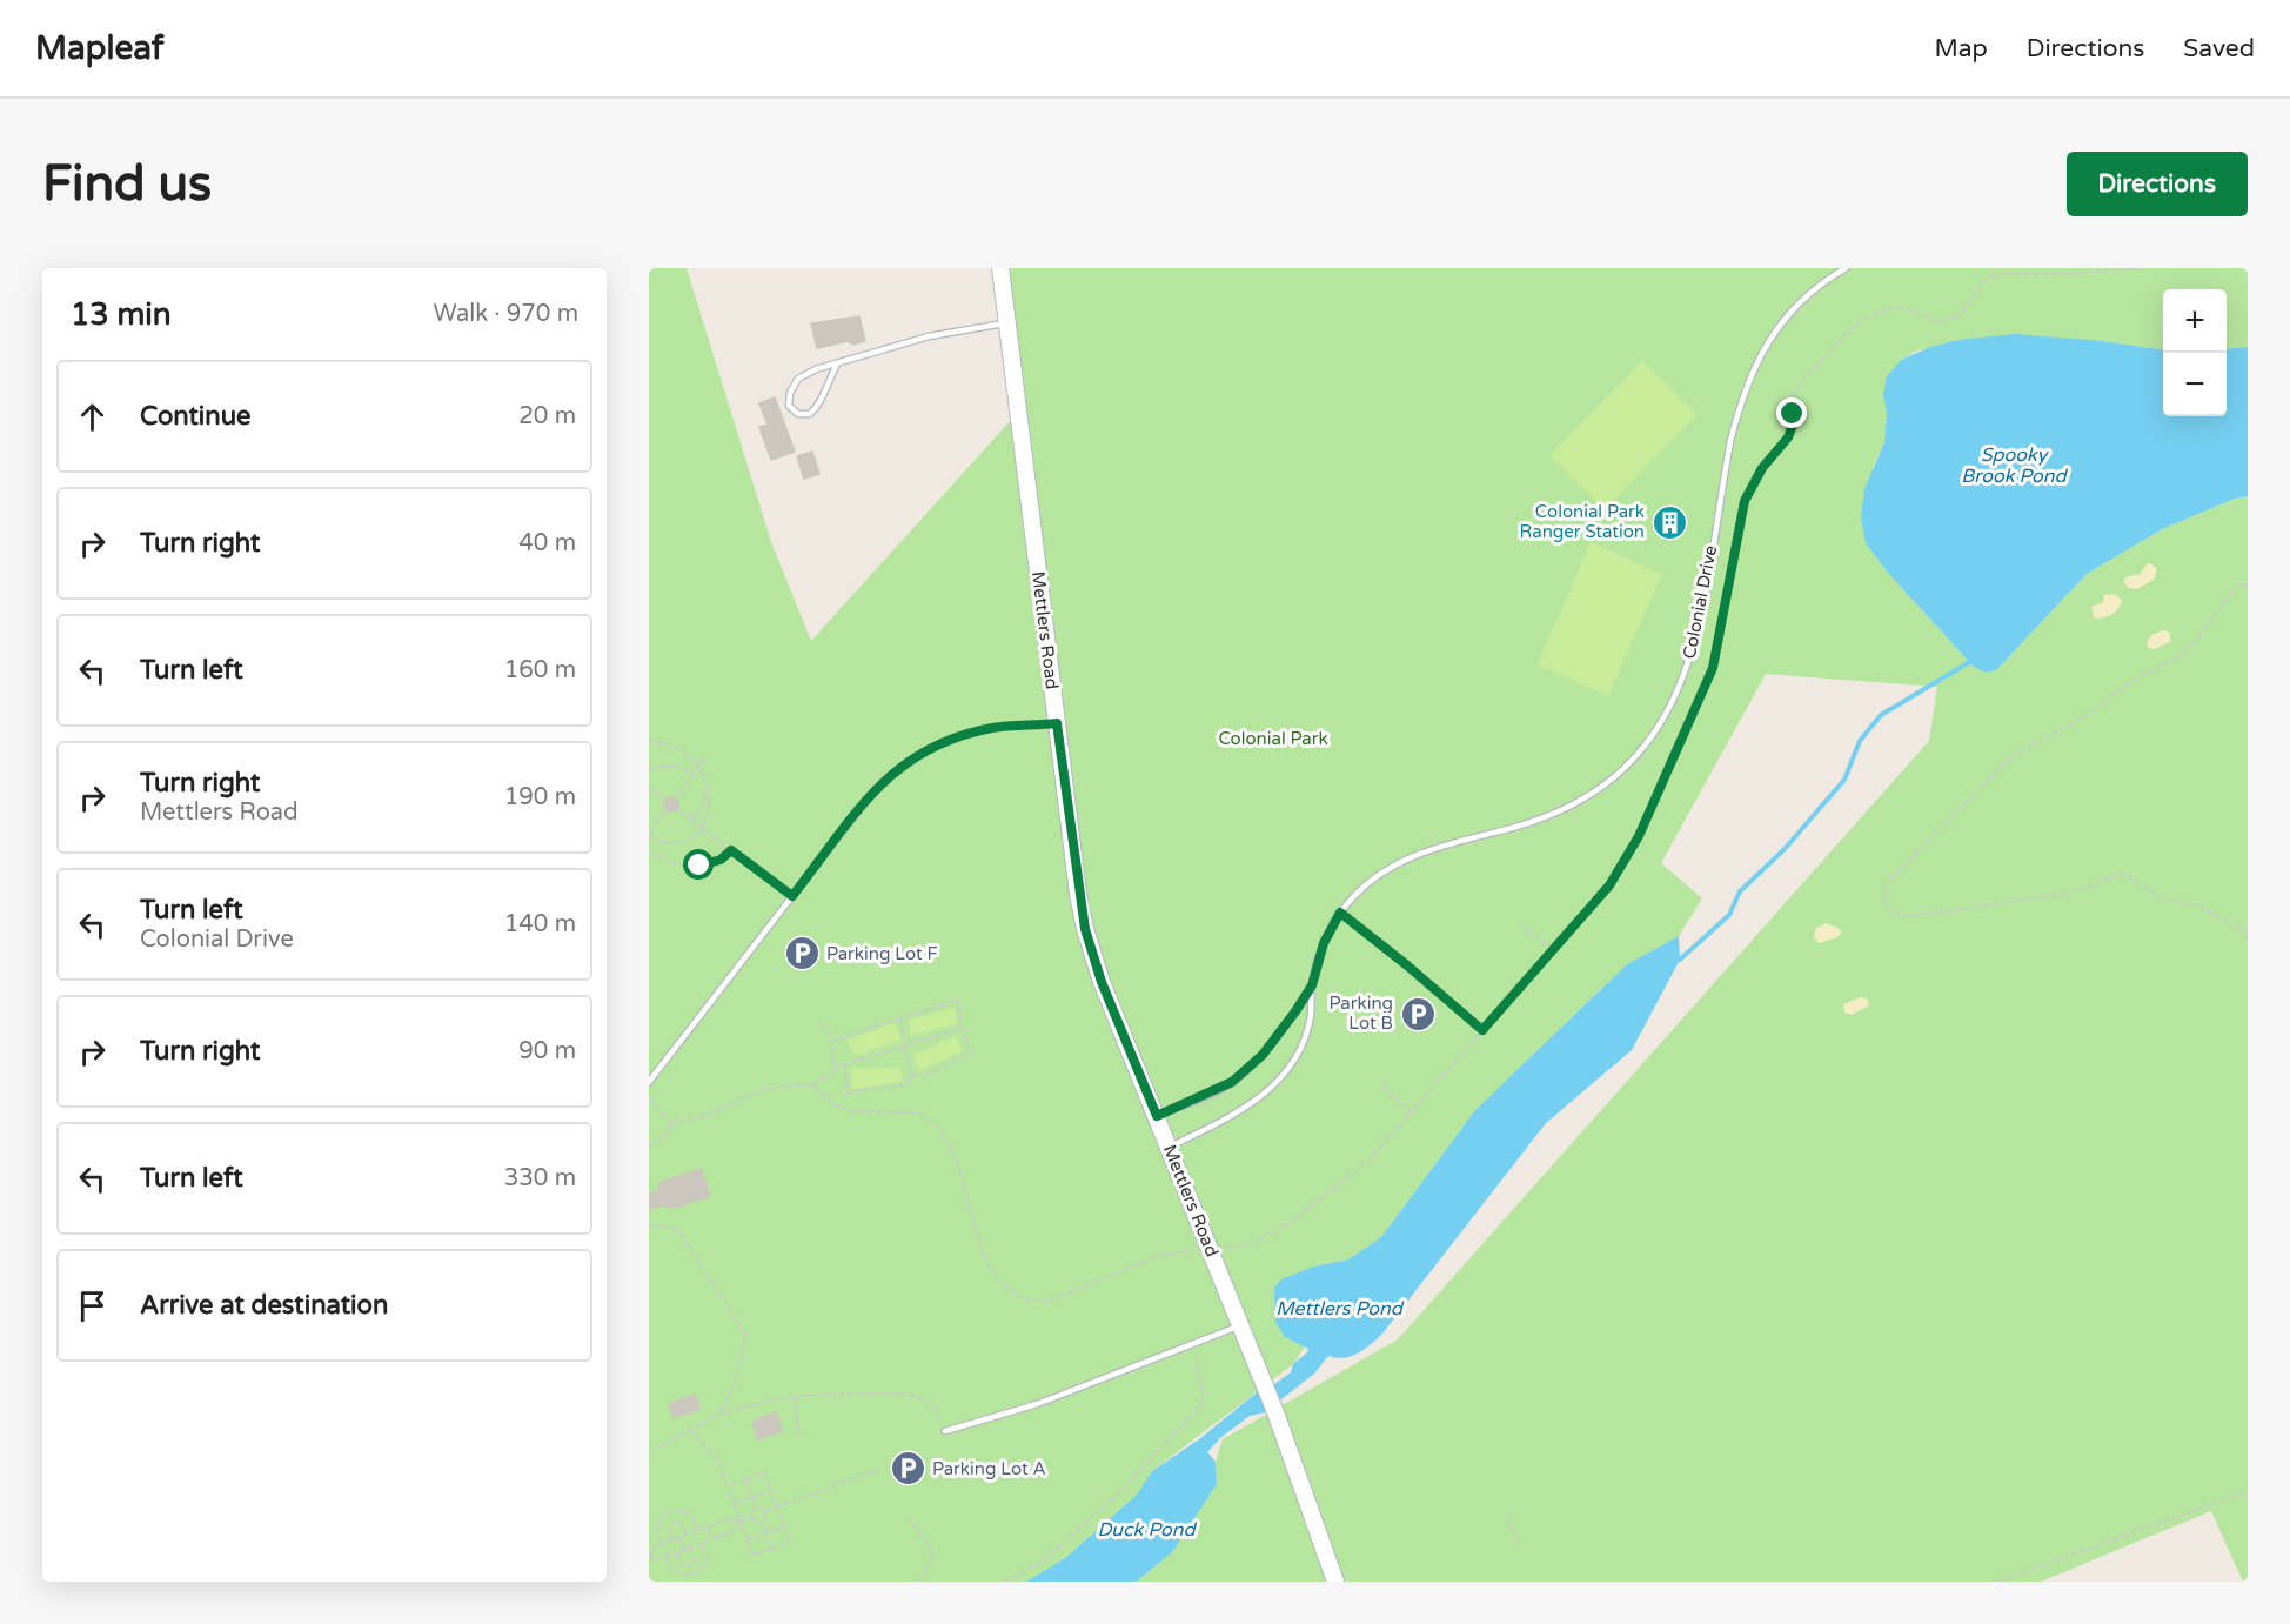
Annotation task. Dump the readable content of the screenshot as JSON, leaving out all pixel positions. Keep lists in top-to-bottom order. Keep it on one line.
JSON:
{"streets":{"street":["Mettlers Road"],"lane":["Colonial Drive"]},"crossings":[["Colonial Drive","Mettlers Road"]],"water":["Spooky Brook Pond","Mettlers Pond","Duck Pond"],"parks":["Colonial Park"],"places":{"building":["Colonial Park Ranger Station"],"parking":["Parking Lot F","Parking Lot B","Parking Lot A"]},"page":{"header":"Mapleaf","nav":["Map","Directions","Saved"],"buttons":"Directions","title":"Find us","heading":["13 min","Walk · 970 m"],"map_buttons":["+","−"],"list":[["Continue","20 m"],["Turn right","40 m"],["Turn left","160 m"],["Turn right","Mettlers Road","190 m"],["Turn left","Colonial Drive","140 m"],["Turn right","90 m"],["Turn left","330 m"],"Arrive at destination"]}}
